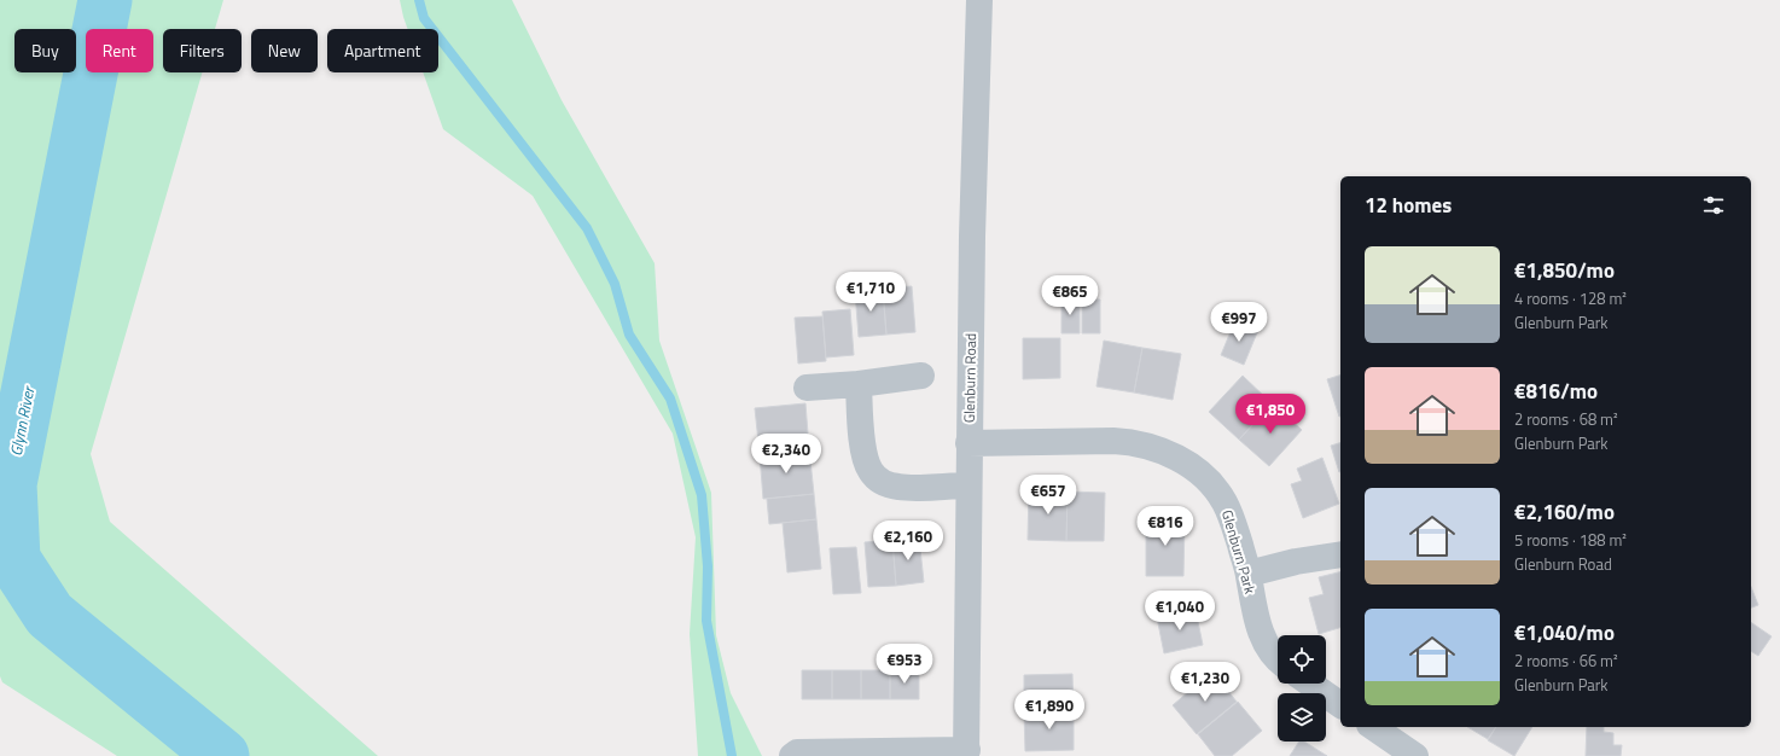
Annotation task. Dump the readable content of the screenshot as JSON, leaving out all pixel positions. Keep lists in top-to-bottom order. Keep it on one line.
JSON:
{"streets":{"street":["Glenburn Road","Glenburn Park"]},"crossings":[["Glenburn Road","Glenburn Park"]],"water":["Glynn River"],"page":{"chip":["Buy","Rent","Filters","New","Apartment"],"heading":"12 homes","list":[{"name":"€1,850/mo","note":"4 rooms · 128 m² · Glenburn Park"},{"name":"€816/mo","note":"2 rooms · 68 m² · Glenburn Park"},{"name":"€2,160/mo","note":"5 rooms · 188 m² · Glenburn Road"},{"name":"€1,040/mo","note":"2 rooms · 66 m² · Glenburn Park"}],"price":["€1,710","€865","€997","€1,850","€2,340","€657","€816","€2,160","€1,040","€953","€1,230","€1,890"]}}
